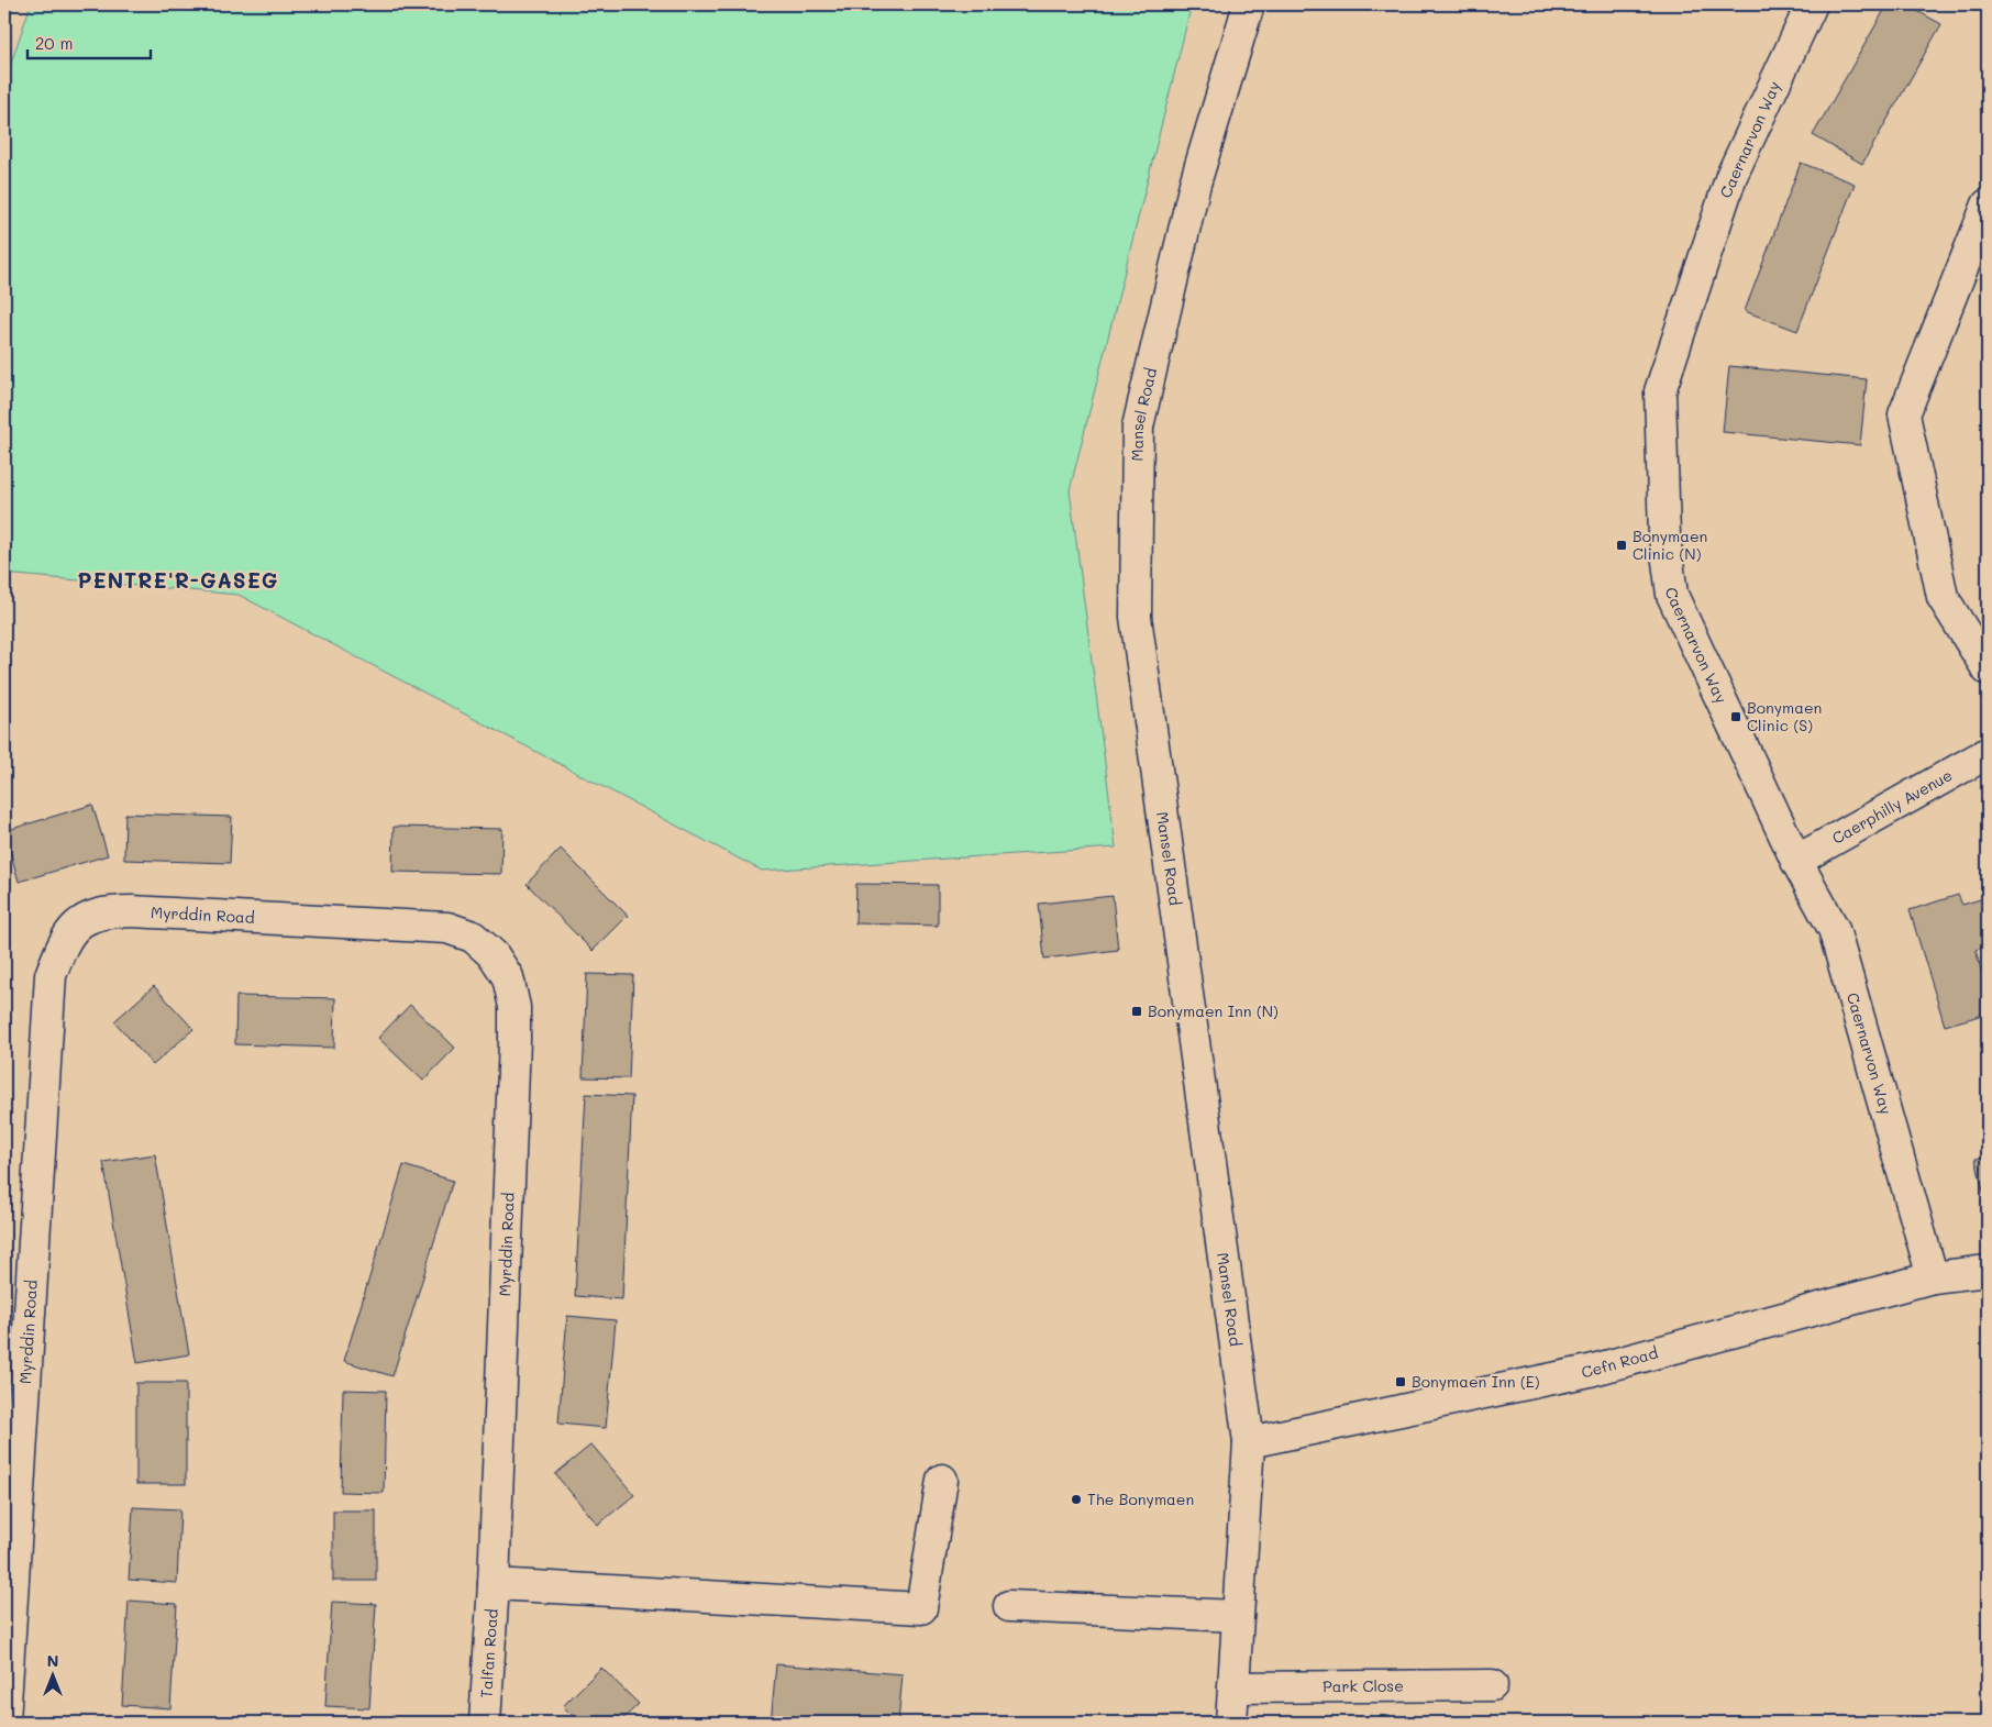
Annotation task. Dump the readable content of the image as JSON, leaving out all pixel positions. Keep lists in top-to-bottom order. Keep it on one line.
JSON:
{"streets":{"street":["Caernarvon Way","Mansel Road","Caerphilly Avenue","Myrddin Road","Cefn Road","Talfan Road","Park Close"]},"crossings":[["Caernarvon Way","Caerphilly Avenue"],["Caernarvon Way","Cefn Road"],["Mansel Road","Cefn Road"],["Mansel Road","Park Close"],["Myrddin Road","Talfan Road"]],"districts":["PENTRE'R-GASEG"],"places":{"transit":["Bonymaen Clinic (N)","Bonymaen Clinic (S)","Bonymaen Inn (N)","Bonymaen Inn (E)"],"other":["The Bonymaen"]},"scale_bar":"20 m","north":"top"}
